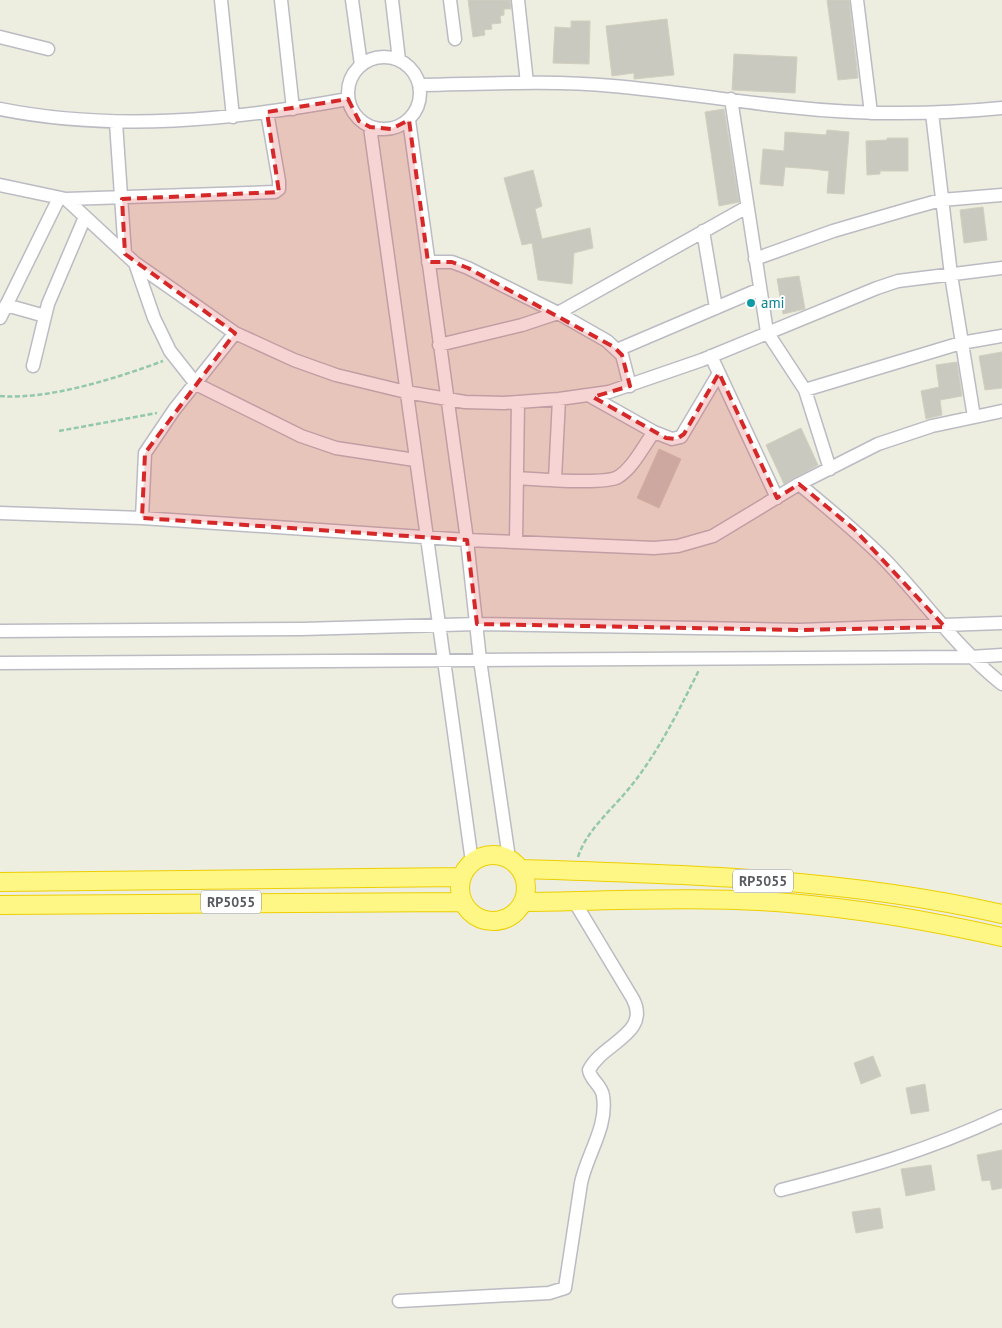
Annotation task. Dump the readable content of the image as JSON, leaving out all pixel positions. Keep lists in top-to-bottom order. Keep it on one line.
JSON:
{"streets":{"highway":["RP5055"]},"places":["ami"]}
